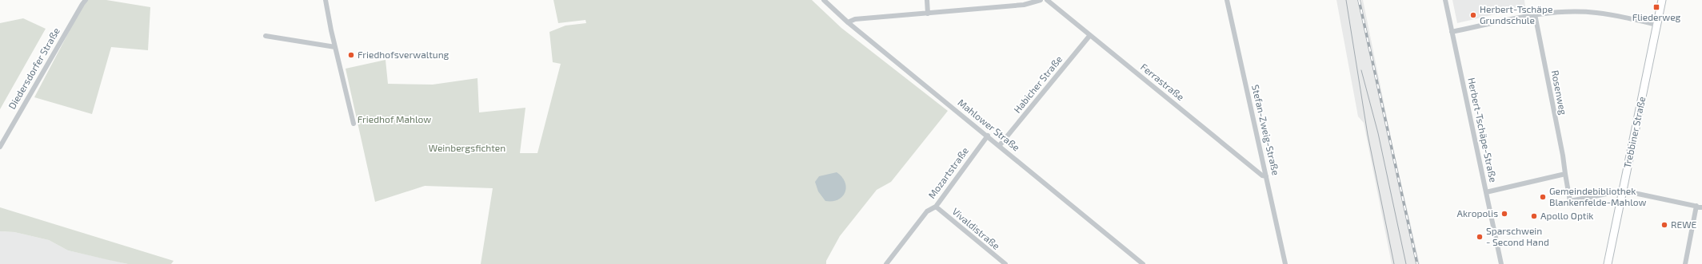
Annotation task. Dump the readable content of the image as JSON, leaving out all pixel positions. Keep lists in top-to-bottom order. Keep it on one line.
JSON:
{"streets":{"main road":["Trebbiner Straße"],"street":["Diedersdorfer Straße","Ferrastraße","Habicher Straße","Rosenweg","Mahlower Straße","Stefan-Zweig-Straße","Herbert-Tschäpe-Straße","Mozartstraße","Vivaldistraße"]},"crossings":[["Ferrastraße","Habicher Straße"],["Ferrastraße","Stefan-Zweig-Straße"],["Habicher Straße","Mahlower Straße"],["Rosenweg","Trebbiner Straße"],["Mahlower Straße","Mozartstraße"],["Mozartstraße","Vivaldistraße"]],"parks":["Friedhof Mahlow","Weinbergsfichten"],"places":{"transit":["Fliederweg"],"other":["Herbert-Tschäpe Grundschule","Friedhofsverwaltung","Gemeindebibliothek Blankenfelde-Mahlow","Akropolis","Apollo Optik","REWE","Sparschwein - Second Hand"]}}
